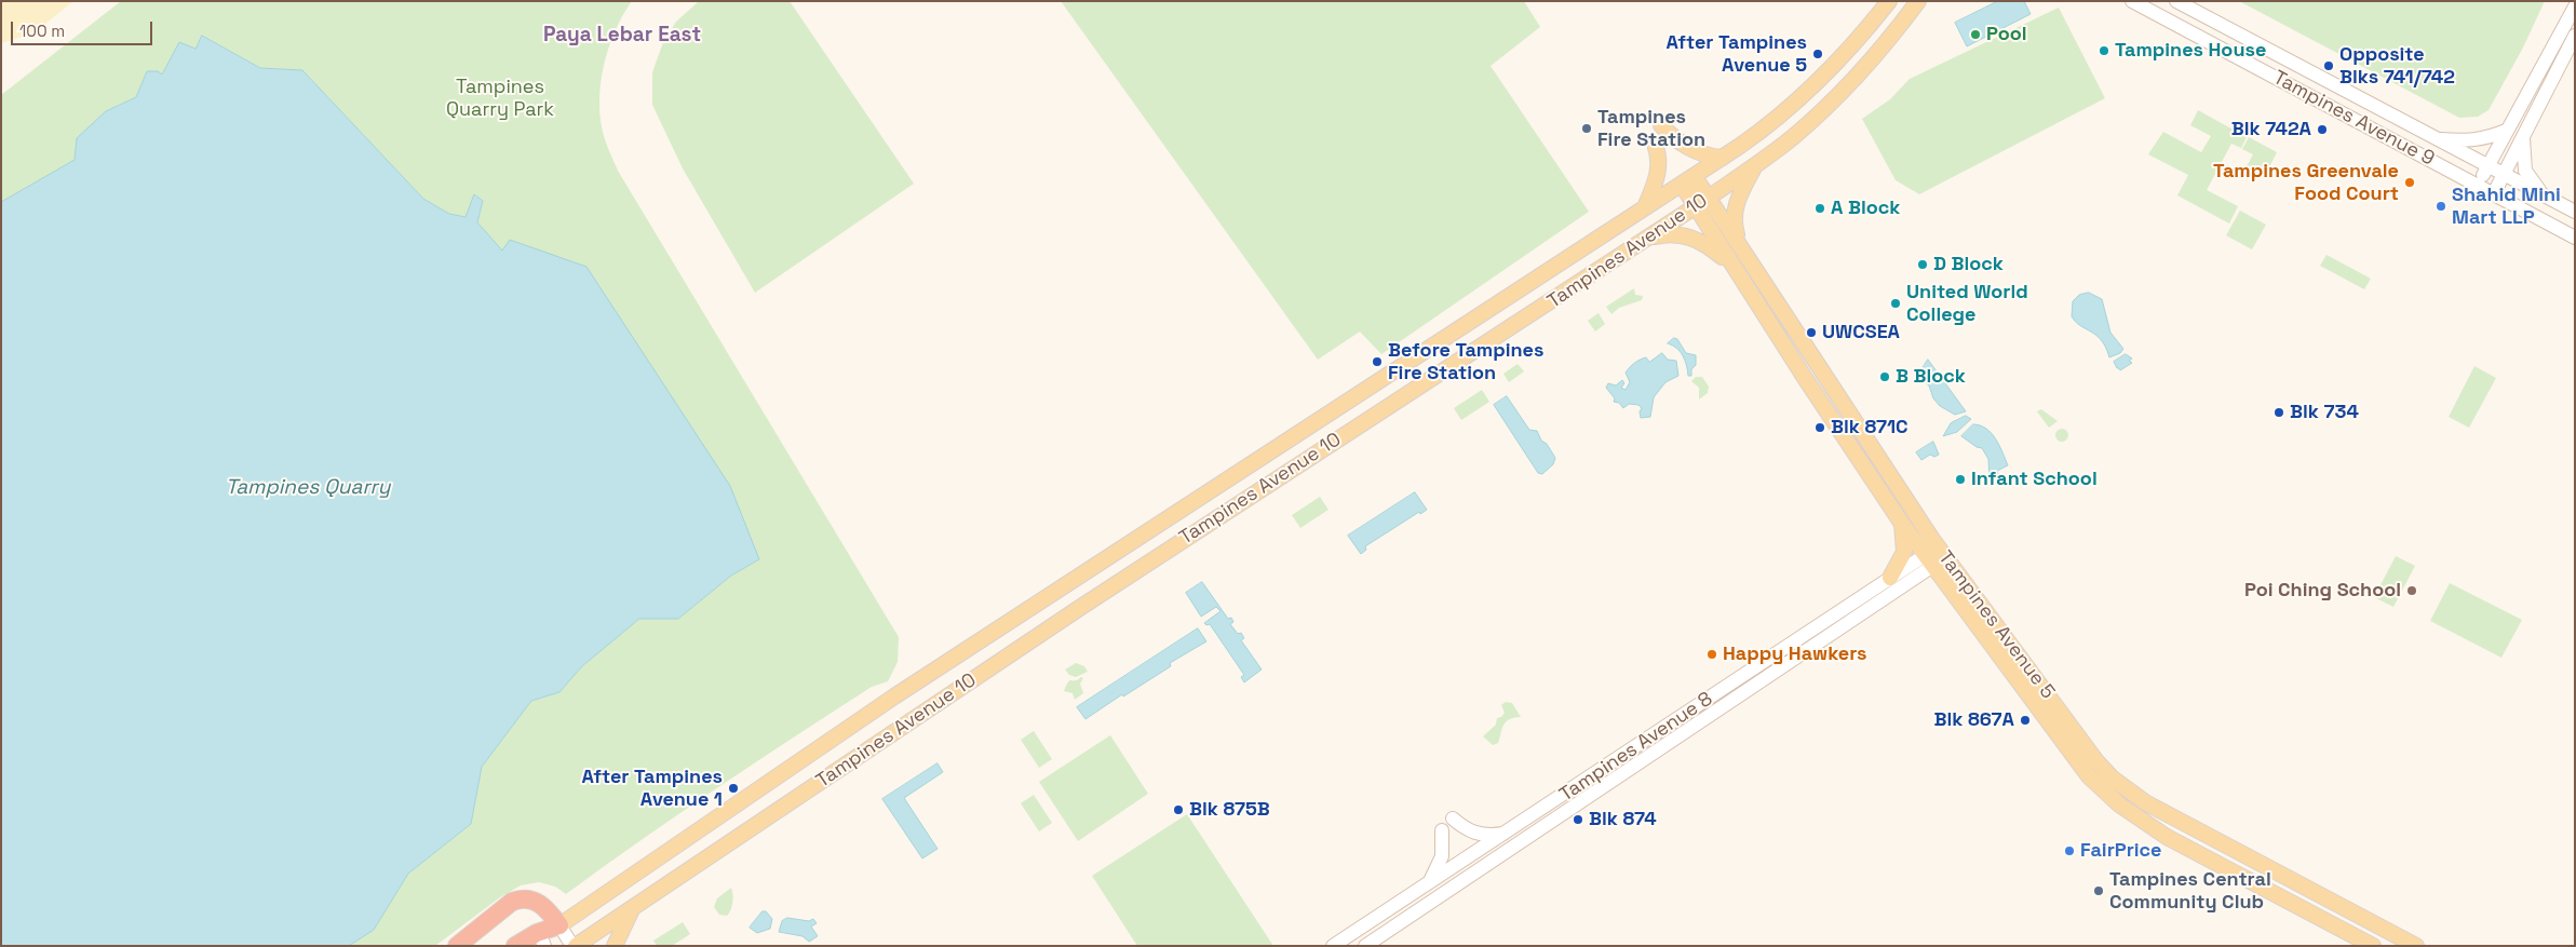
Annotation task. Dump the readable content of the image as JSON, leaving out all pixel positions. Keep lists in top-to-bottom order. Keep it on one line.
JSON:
{"streets":{"main road":["Tampines Avenue 10","Tampines Avenue 5"],"street":["Tampines Avenue 9","Tampines Avenue 8"]},"crossings":[["Tampines Avenue 10","Tampines Avenue 5"],["Tampines Avenue 5","Tampines Avenue 8"]],"districts":["Paya Lebar East"],"water":["Tampines Quarry"],"parks":["Tampines Quarry Park"],"places":["Pool","Tampines House","After Tampines Avenue 5","Opposite Blks 741/742","Tampines Fire Station","Blk 742A","Tampines Greenvale Food Court","Shahid Mini Mart LLP","A Block","D Block","United World College","UWCSEA","Before Tampines Fire Station","B Block","Blk 734","Blk 871C","Infant School","Poi Ching School","Happy Hawkers","Blk 867A","After Tampines Avenue 1","Blk 875B","Blk 874","FairPrice","Tampines Central Community Club"],"scale_bar":"100 m"}
